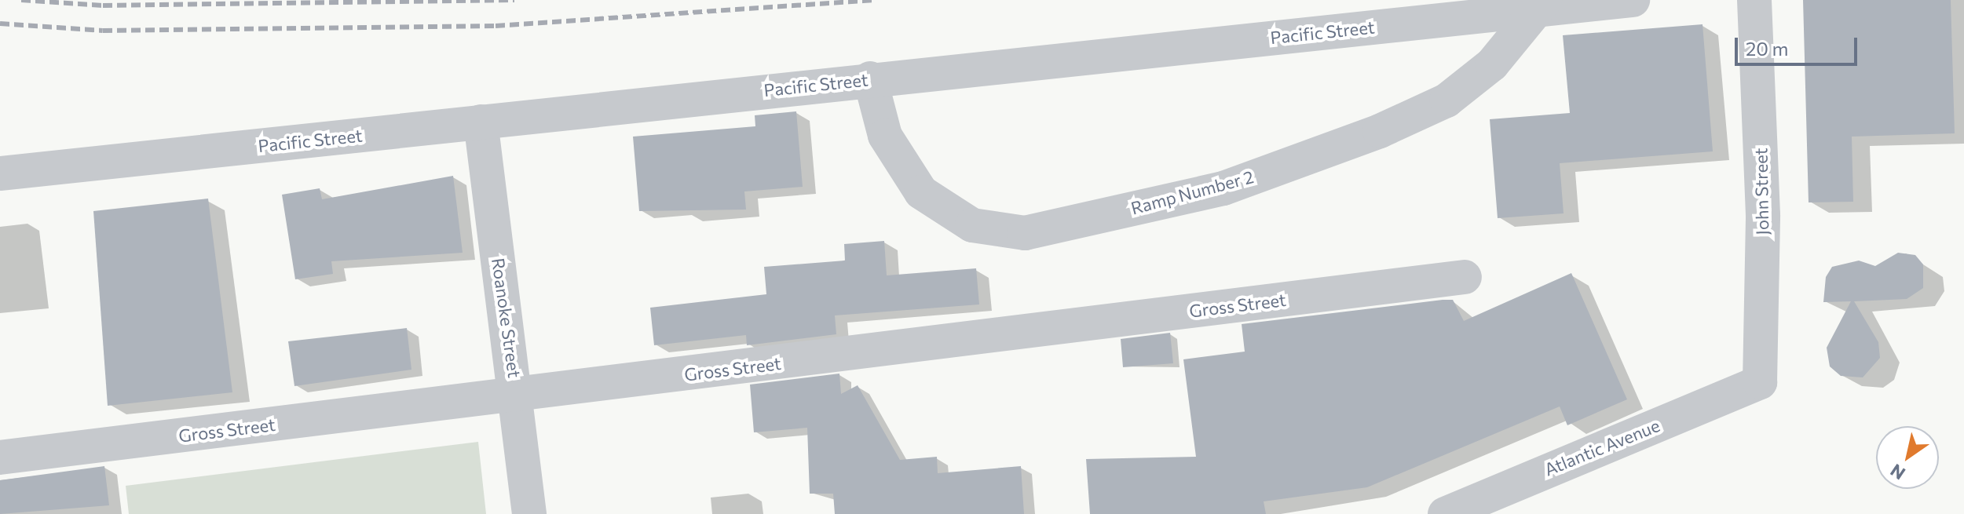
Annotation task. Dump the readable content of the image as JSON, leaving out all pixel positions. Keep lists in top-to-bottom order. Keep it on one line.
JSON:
{"streets":{"street":["Pacific Street","John Street","Ramp Number 2","Gross Street","Roanoke Street","Atlantic Avenue"]},"crossings":[["Pacific Street","Ramp Number 2"],["Pacific Street","Roanoke Street"],["John Street","Atlantic Avenue"],["Gross Street","Roanoke Street"]],"scale_bar":"20 m","north":"bottom left"}
